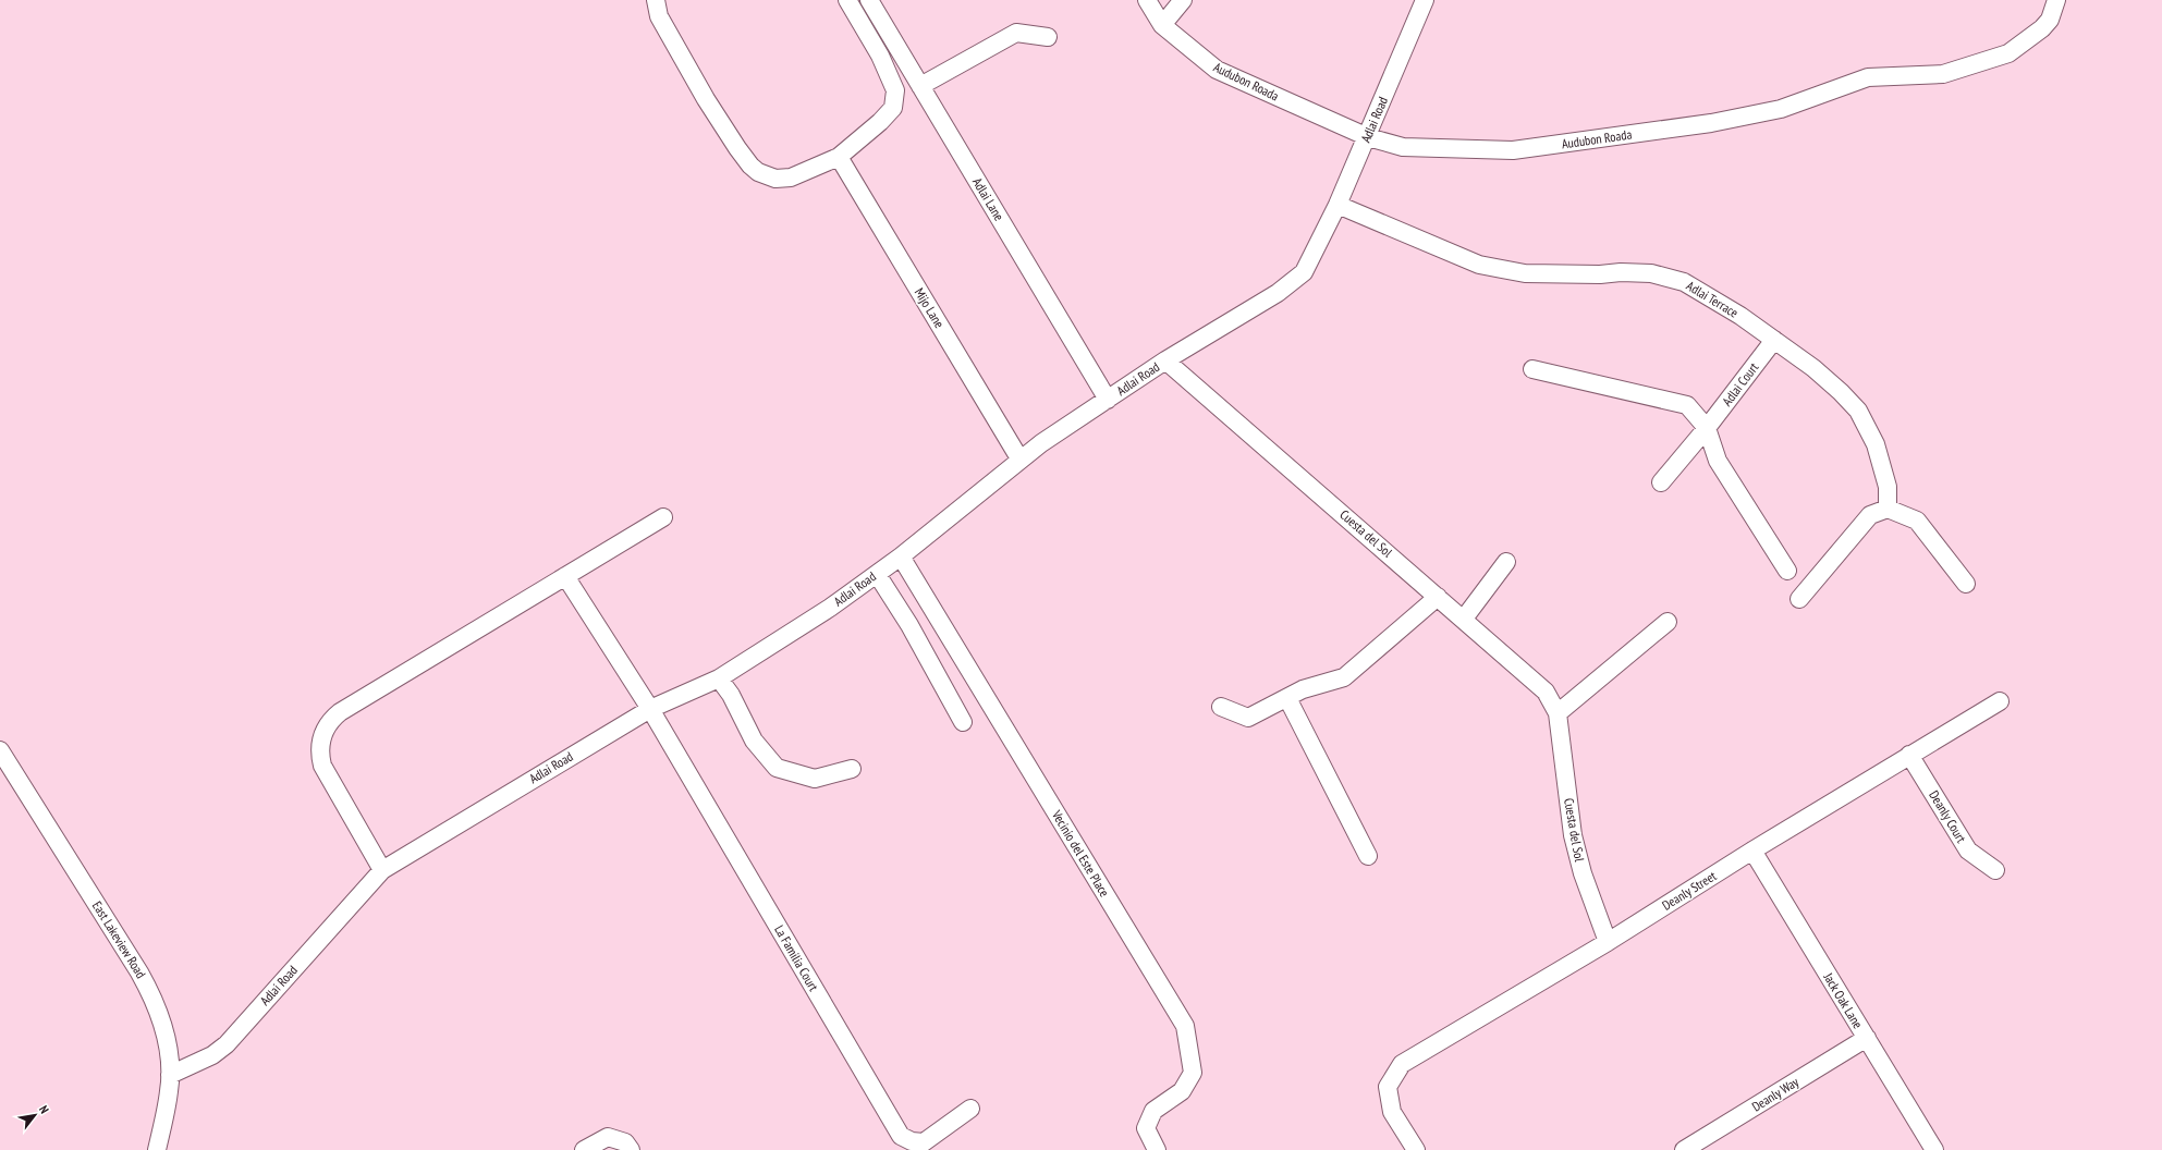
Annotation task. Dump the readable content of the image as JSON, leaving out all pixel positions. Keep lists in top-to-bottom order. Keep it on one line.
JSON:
{"streets":{"street":["Audubon Roada","Adlai Road","Adlai Lane","Adlai Terrace","Mijo Lane","Adlai Court","Cuesta del Sol","Deanly Court","Vecinio del Este Place","Deanly Street","East Lakeview Road","La Familia Court","Jack Oak Lane","Deanly Way"]},"crossings":[["Audubon Roada","Adlai Road"],["Adlai Road","Adlai Lane"],["Adlai Road","Adlai Terrace"],["Adlai Road","Mijo Lane"],["Adlai Road","Cuesta del Sol"],["Adlai Road","Vecinio del Este Place"],["Adlai Road","East Lakeview Road"],["Adlai Road","La Familia Court"],["Adlai Terrace","Adlai Court"],["Cuesta del Sol","Deanly Street"],["Deanly Court","Deanly Street"],["Deanly Street","Jack Oak Lane"],["Jack Oak Lane","Deanly Way"]],"north":"top right"}
